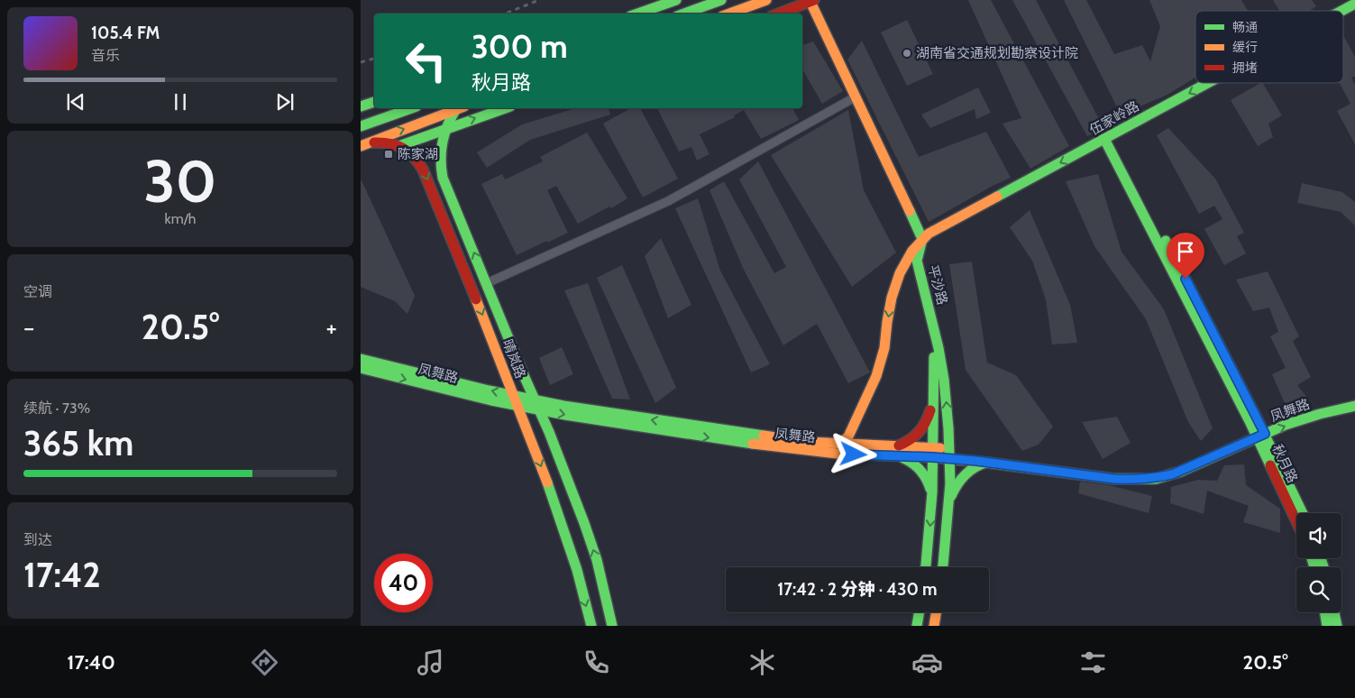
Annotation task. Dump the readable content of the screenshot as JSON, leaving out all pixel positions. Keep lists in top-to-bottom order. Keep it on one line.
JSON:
{"streets":{"street":["伍家岭路","平沙路","晴岚路","凤舞路","秋月路"]},"crossings":[["伍家岭路","平沙路"],["伍家岭路","凤舞路"],["伍家岭路","秋月路"],["平沙路","凤舞路"],["晴岚路","凤舞路"],["凤舞路","秋月路"]],"one_way":["伍家岭路"],"places":{"other":["湖南省交通规划勘察设计院"],"transit":["陈家湖"]},"legend":["畅通","缓行","拥堵"],"page":{"turn":["300 m","秋月路"],"song":["105.4 FM","音乐"],"tile":[["30","km/h"],"空调",["续航 · 73%","365 km"],["到达","17:42"]],"heat":["−","20.5°","+"],"limit":"40","trip":"17:42 · 2 分钟 · 430 m","tabs":["17:40","20.5°"]}}
